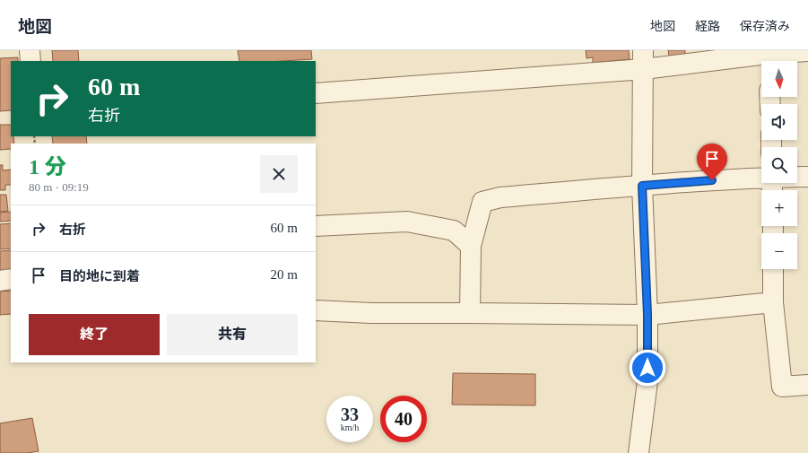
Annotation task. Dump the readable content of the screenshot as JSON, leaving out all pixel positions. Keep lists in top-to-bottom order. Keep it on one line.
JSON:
{"north":"bottom","page":{"header":"地図","nav":["地図","経路","保存済み"],"map_buttons":["+","−"],"turn":["60 m","右折"],"heading":["1 分","80 m · 09:19"],"list":[{"name":"右折","value":"60 m"},{"name":"目的地に到着","value":"20 m"}],"buttons":["終了","共有"],"speed":"33 km/h","limit":"40"}}
